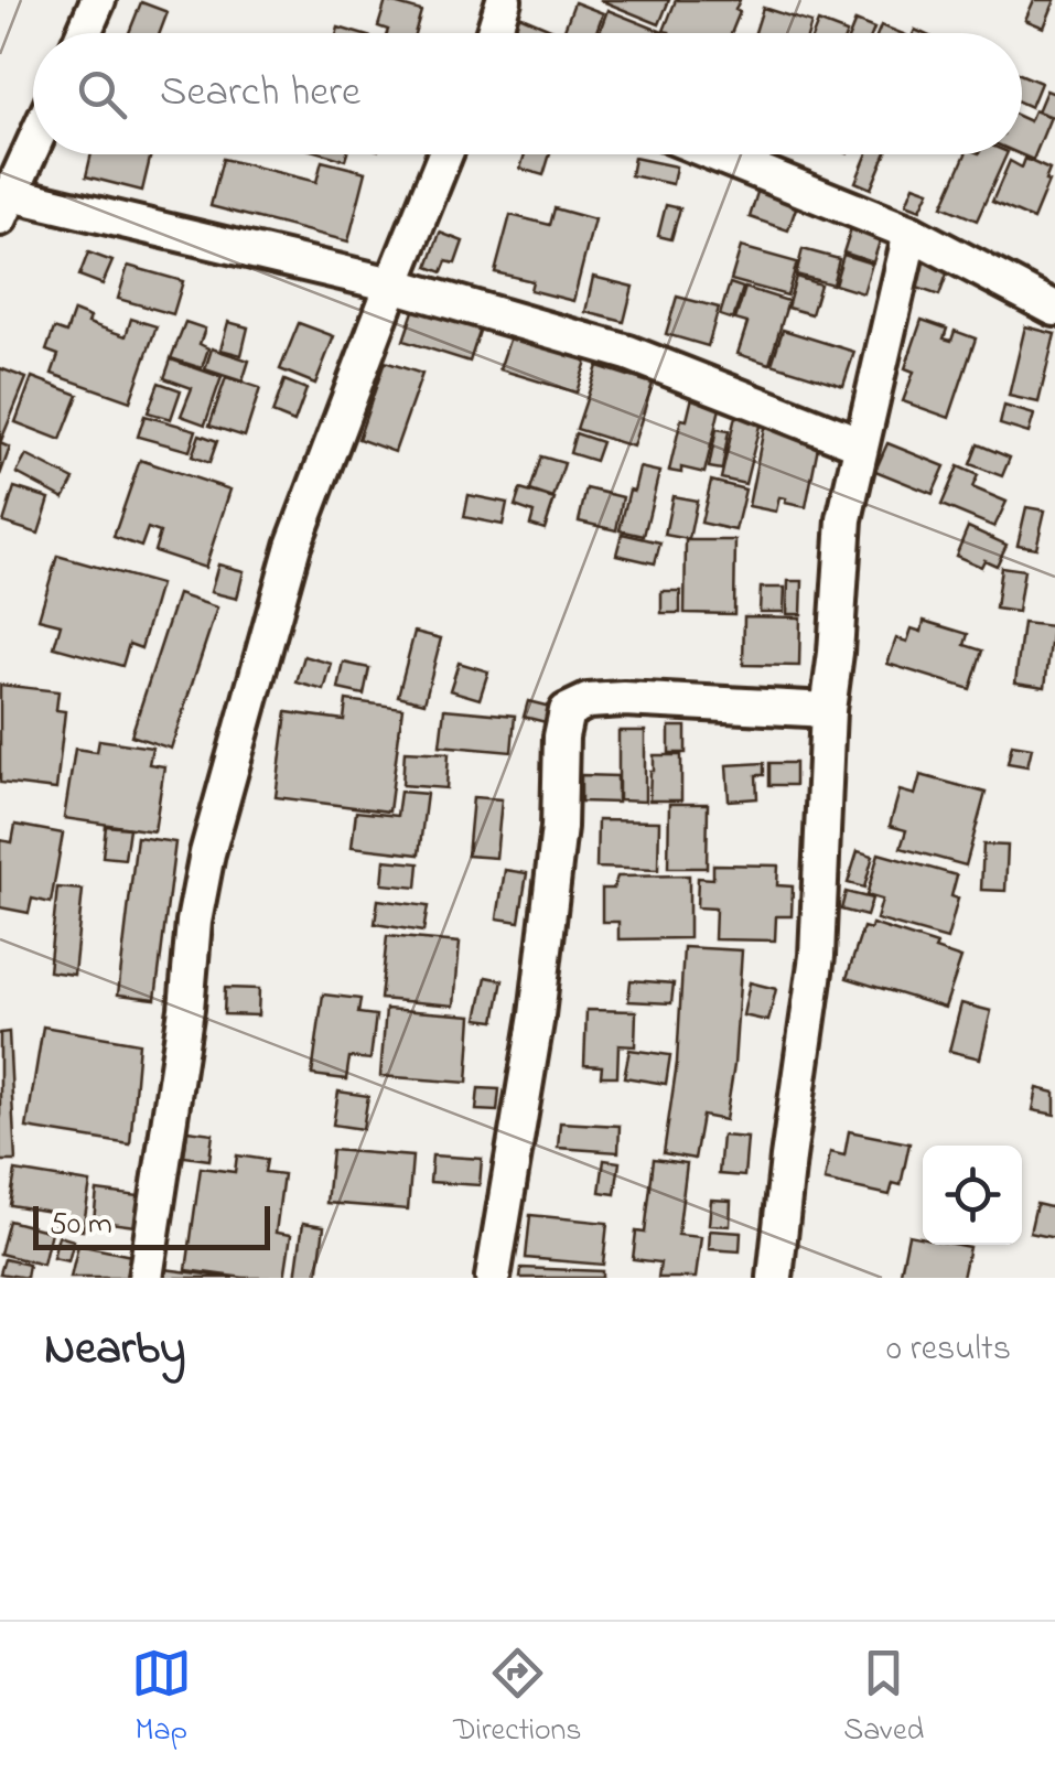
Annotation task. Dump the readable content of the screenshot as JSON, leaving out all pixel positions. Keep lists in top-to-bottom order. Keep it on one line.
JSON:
{"scale_bar":"50 m","page":{"search":"Search here","scale":"50 m","heading":["Nearby","0 results"],"nav":["Map","Directions","Saved"]}}
